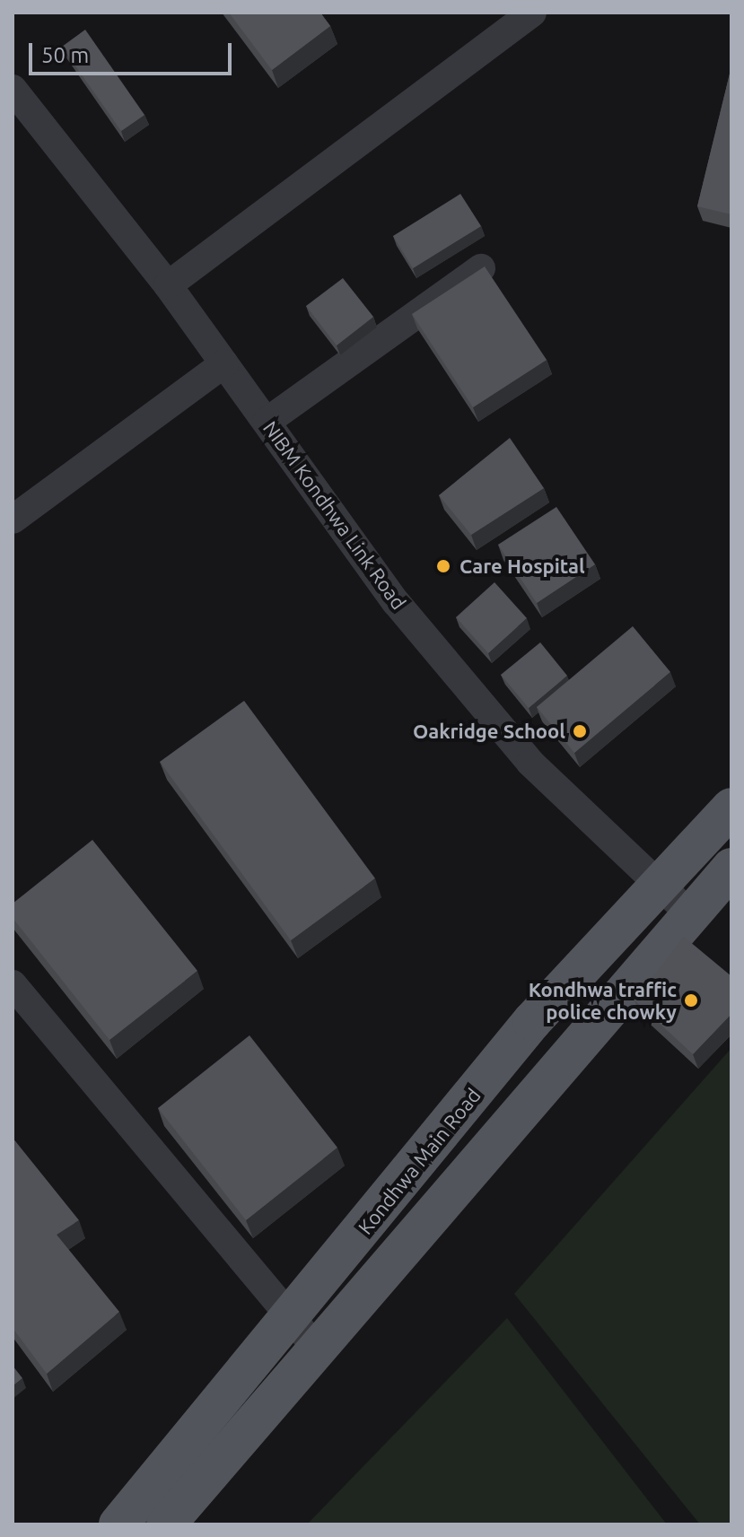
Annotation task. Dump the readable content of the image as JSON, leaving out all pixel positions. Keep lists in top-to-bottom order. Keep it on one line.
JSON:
{"streets":{"main road":["Kondhwa Main Road"],"street":["NIBM Kondhwa Link Road"]},"crossings":[["NIBM Kondhwa Link Road","Kondhwa Main Road"]],"places":["Care Hospital","Oakridge School","Kondhwa traffic police chowky"],"scale_bar":"50 m"}
